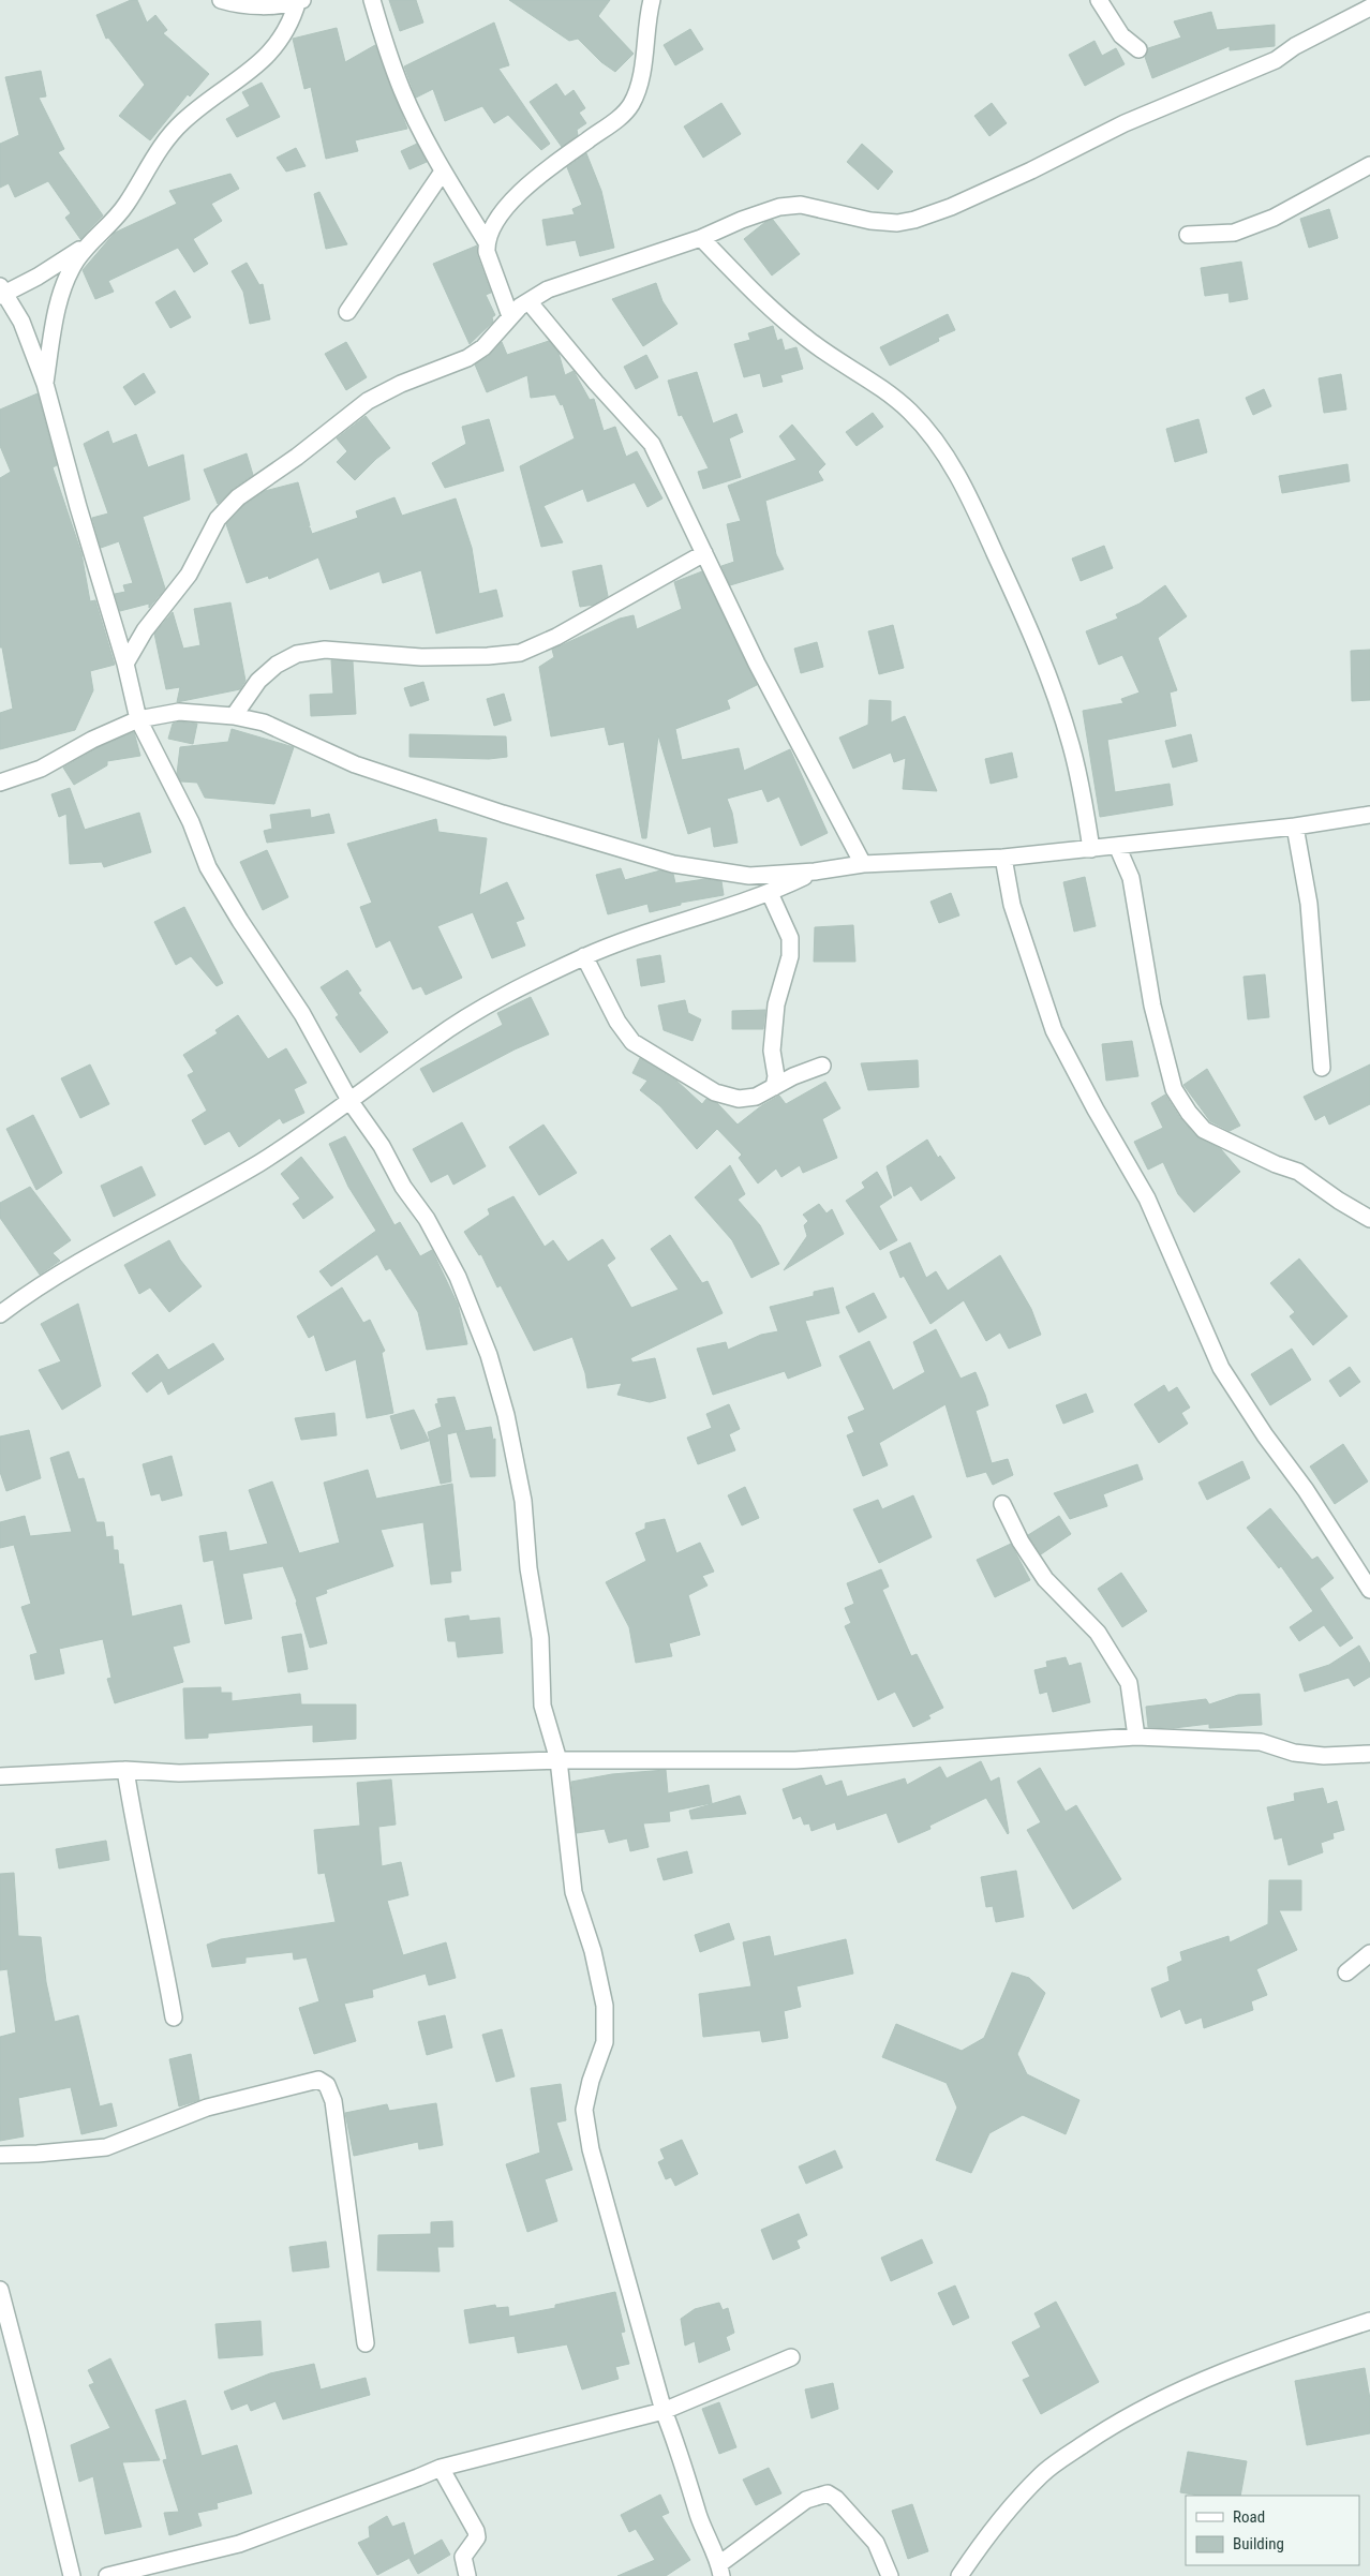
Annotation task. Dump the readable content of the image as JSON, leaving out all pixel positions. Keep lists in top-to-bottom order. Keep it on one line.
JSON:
{"legend":["Road","Building"]}
